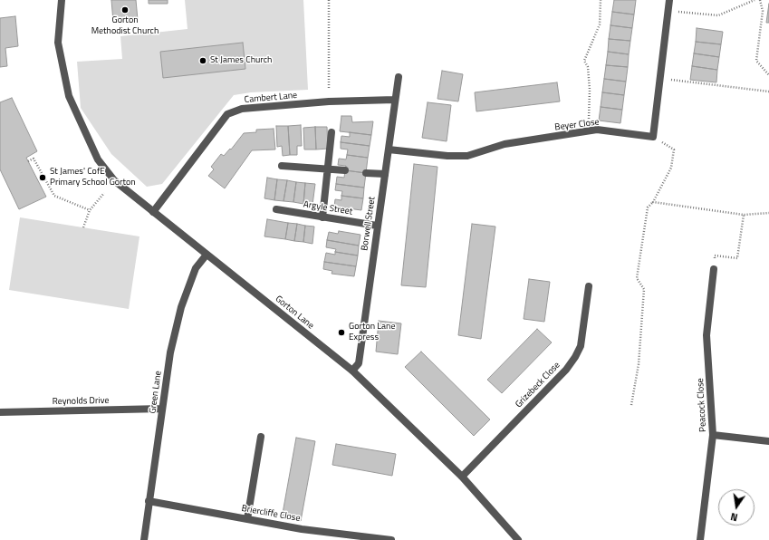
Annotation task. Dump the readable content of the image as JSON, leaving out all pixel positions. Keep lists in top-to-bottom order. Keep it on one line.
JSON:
{"streets":{"street":["Cambert Lane","Beyer Close","Argyle Street","Borwell Street","Gorton Lane","Grizebeck Close","Green Lane","Reynolds Drive","Peacock Close","Briercliffe Close"]},"crossings":[["Cambert Lane","Borwell Street"],["Cambert Lane","Gorton Lane"],["Beyer Close","Borwell Street"],["Argyle Street","Borwell Street"],["Borwell Street","Gorton Lane"],["Gorton Lane","Grizebeck Close"],["Gorton Lane","Green Lane"],["Green Lane","Reynolds Drive"],["Green Lane","Briercliffe Close"]],"places":["Gorton Methodist Church","St James Church","St James' CofE Primary School Gorton","Gorton Lane Express"],"north":"bottom"}
